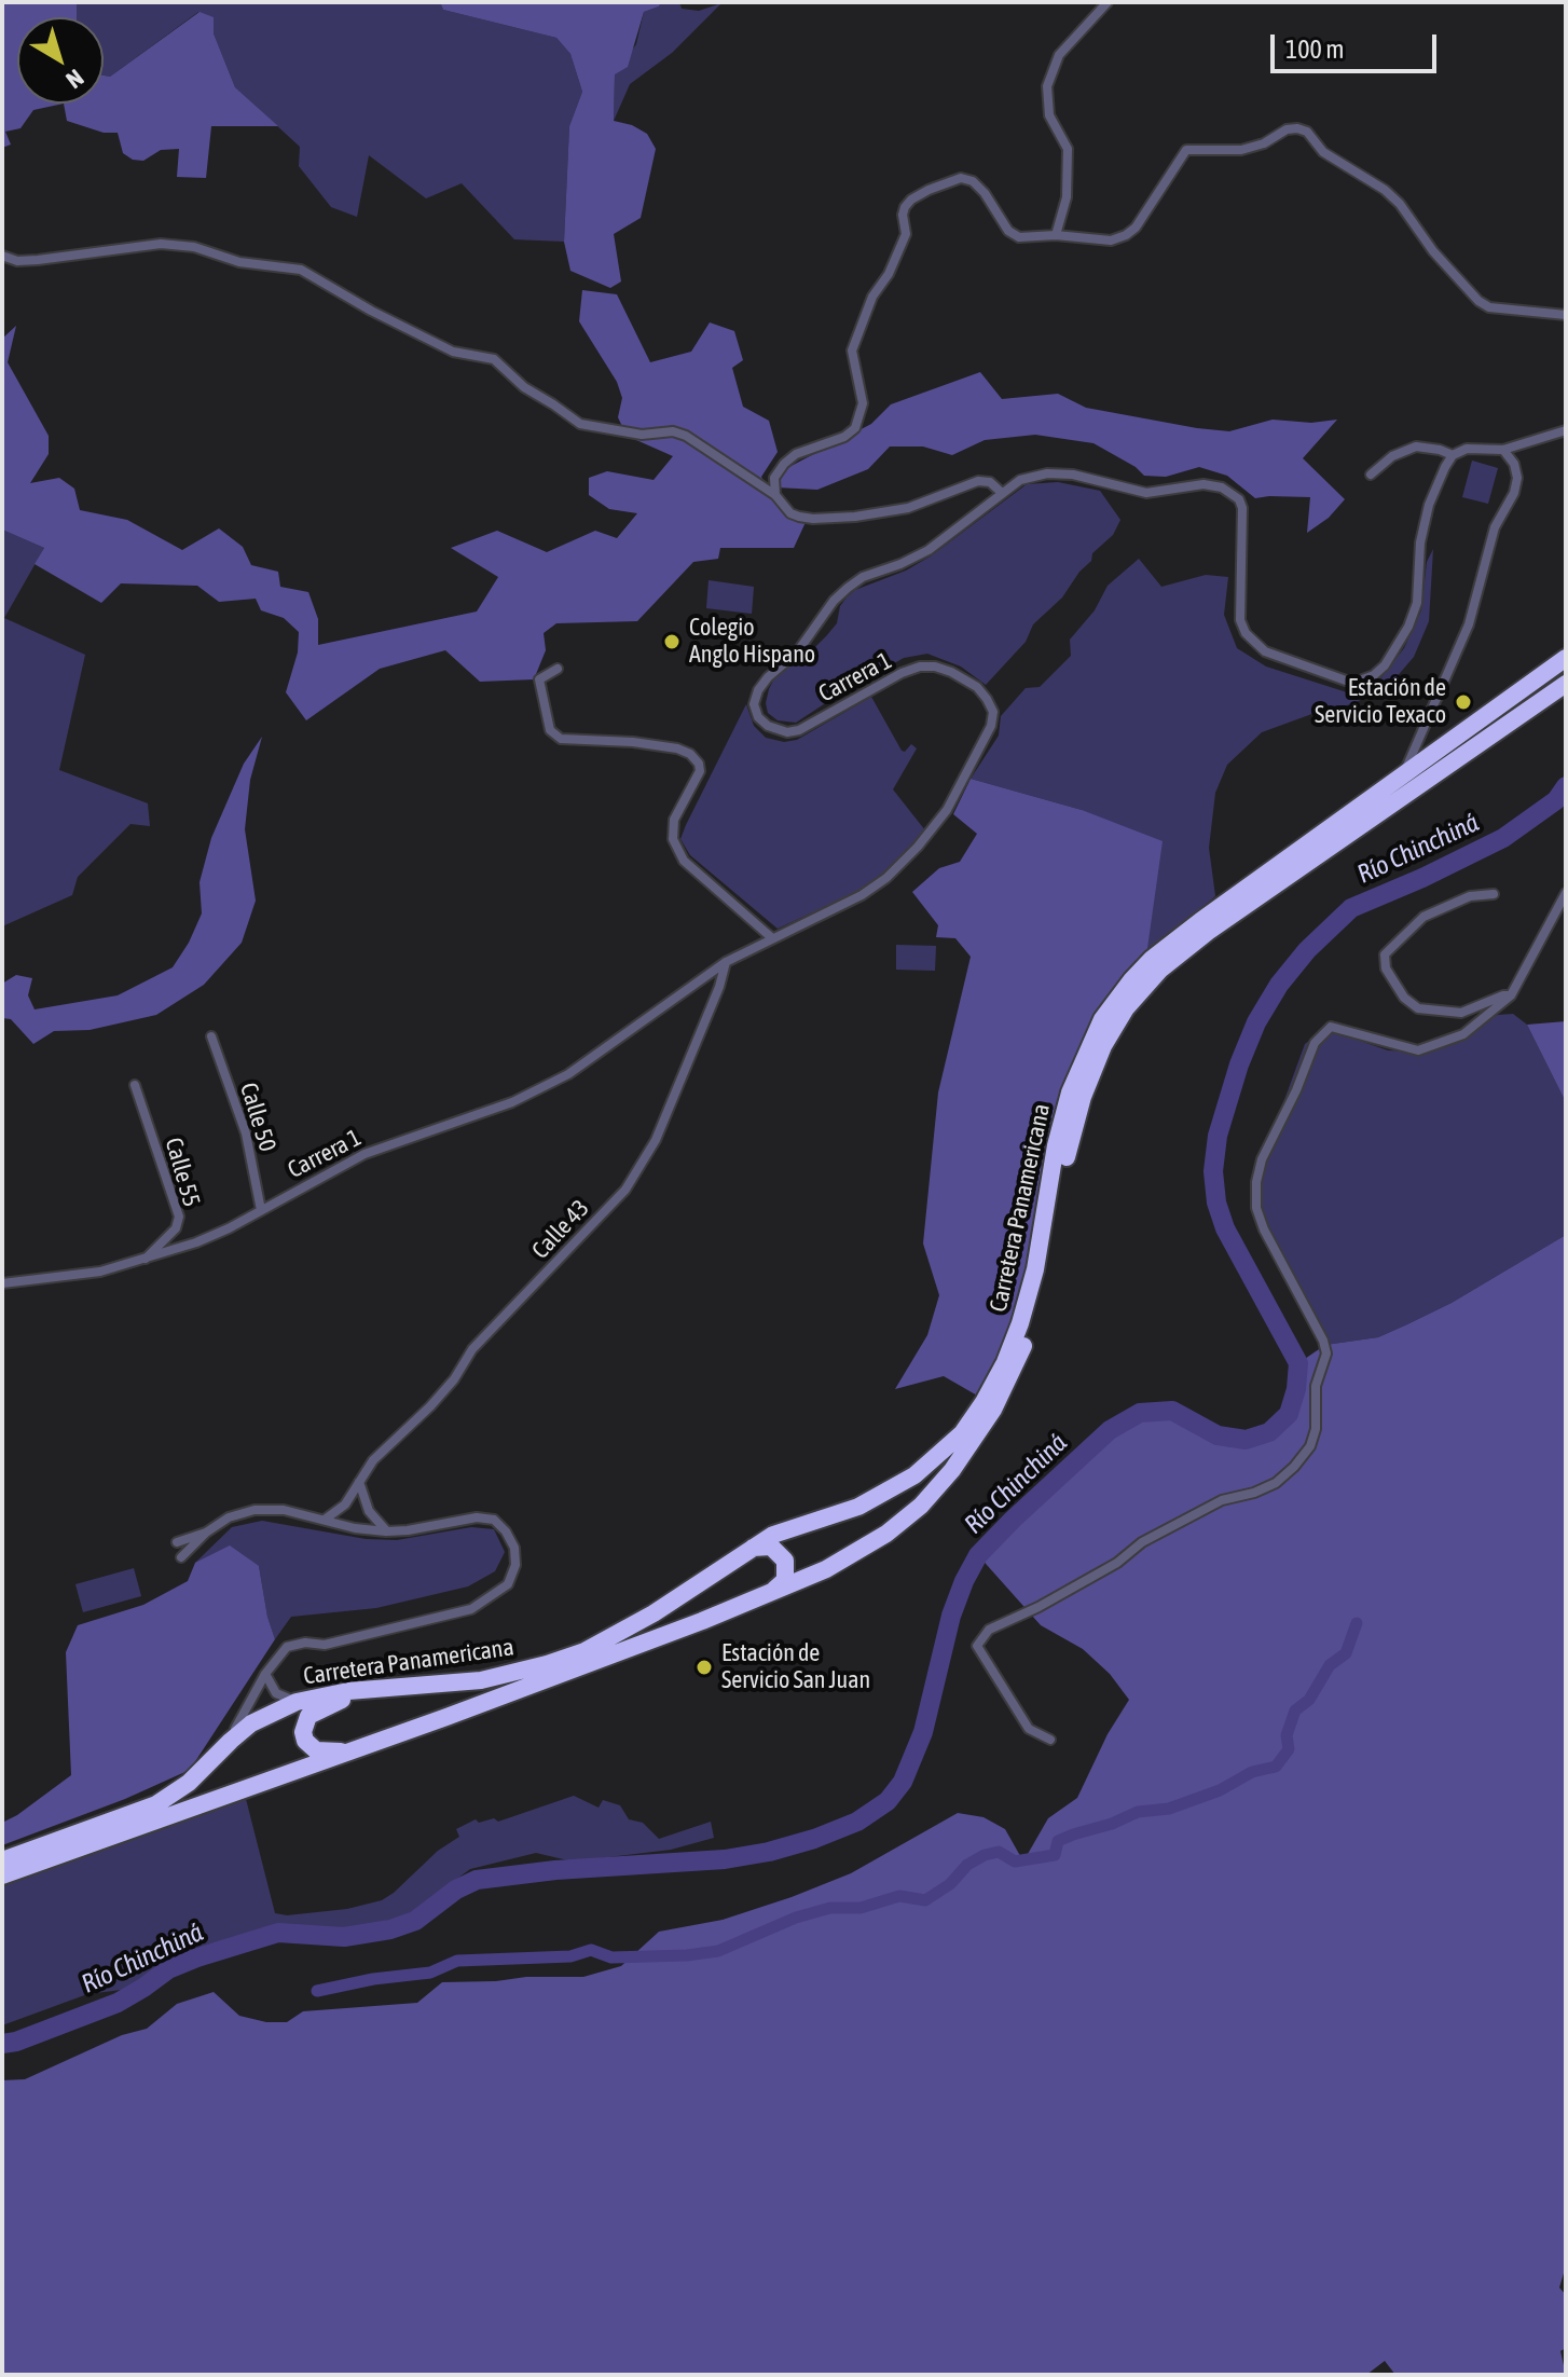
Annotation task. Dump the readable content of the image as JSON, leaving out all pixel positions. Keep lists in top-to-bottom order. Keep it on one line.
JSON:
{"streets":{"highway":["Carretera Panamericana"],"street":["Carrera 1","Calle 50","Calle 55","Calle 43"]},"crossings":[["Carrera 1","Calle 50"],["Carrera 1","Calle 55"],["Carrera 1","Calle 43"]],"water":["Río Chinchiná"],"places":["Colegio Anglo Hispano","Estación de Servicio Texaco","Estación de Servicio San Juan"],"scale_bar":"100 m","north":"bottom right"}
